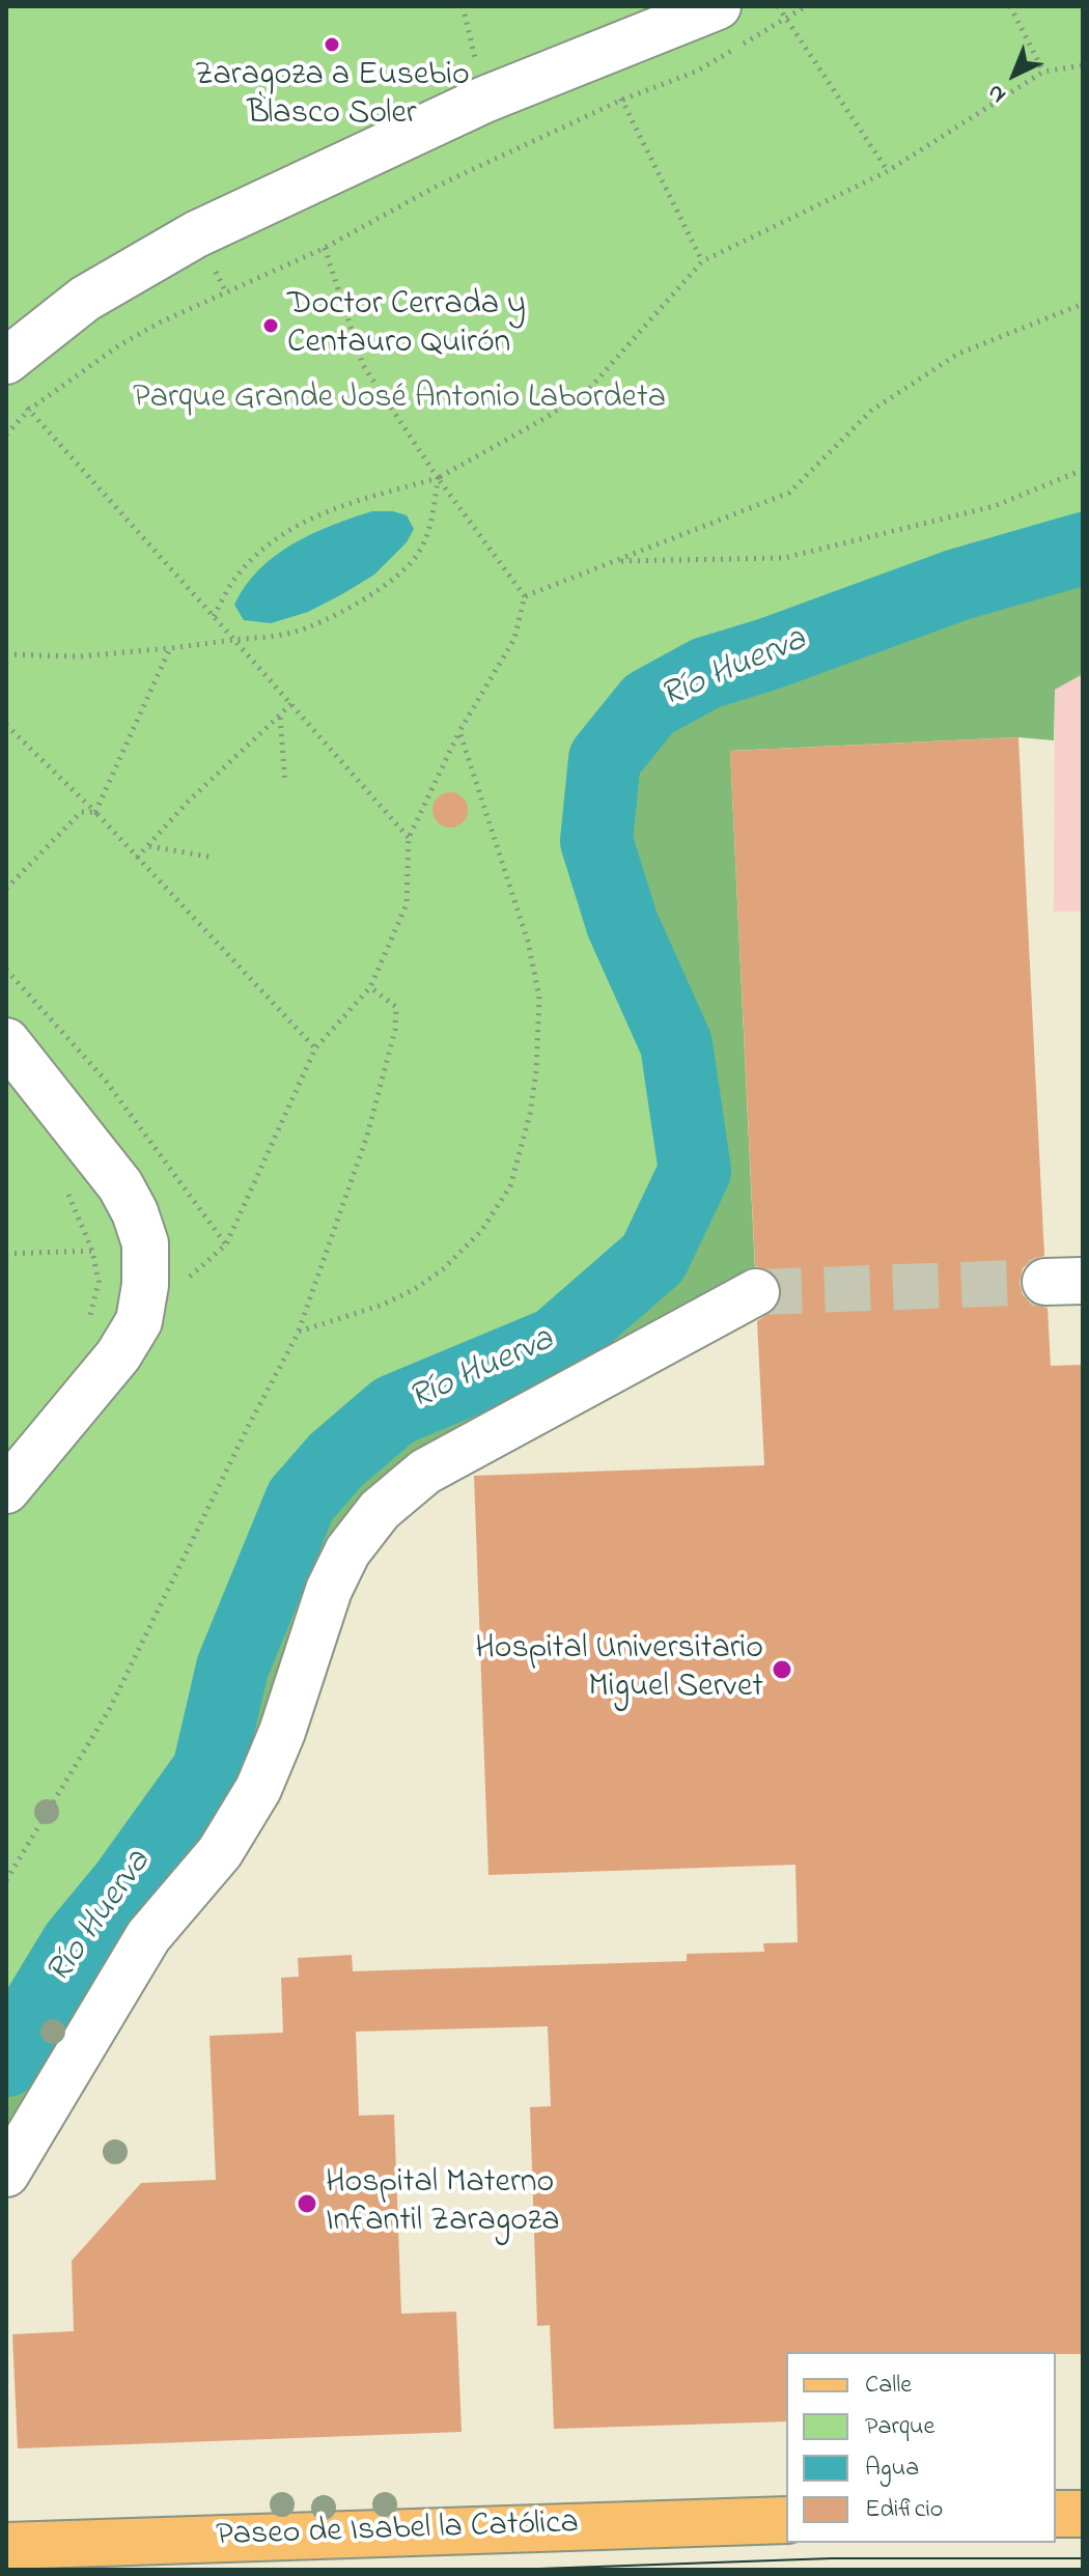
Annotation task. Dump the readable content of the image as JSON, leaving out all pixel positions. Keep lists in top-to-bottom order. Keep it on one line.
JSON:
{"streets":{"main road":["Paseo de Isabel la Católica"]},"water":["Río Huerva"],"parks":["Parque Grande José Antonio Labordeta"],"places":["Zaragoza a Eusebio Blasco Soler","Doctor Cerrada y Centauro Quirón","Hospital Universitario Miguel Servet","Hospital Materno Infantil Zaragoza"],"legend":["Calle","Parque","Agua","Edificio"],"north":"bottom left"}
